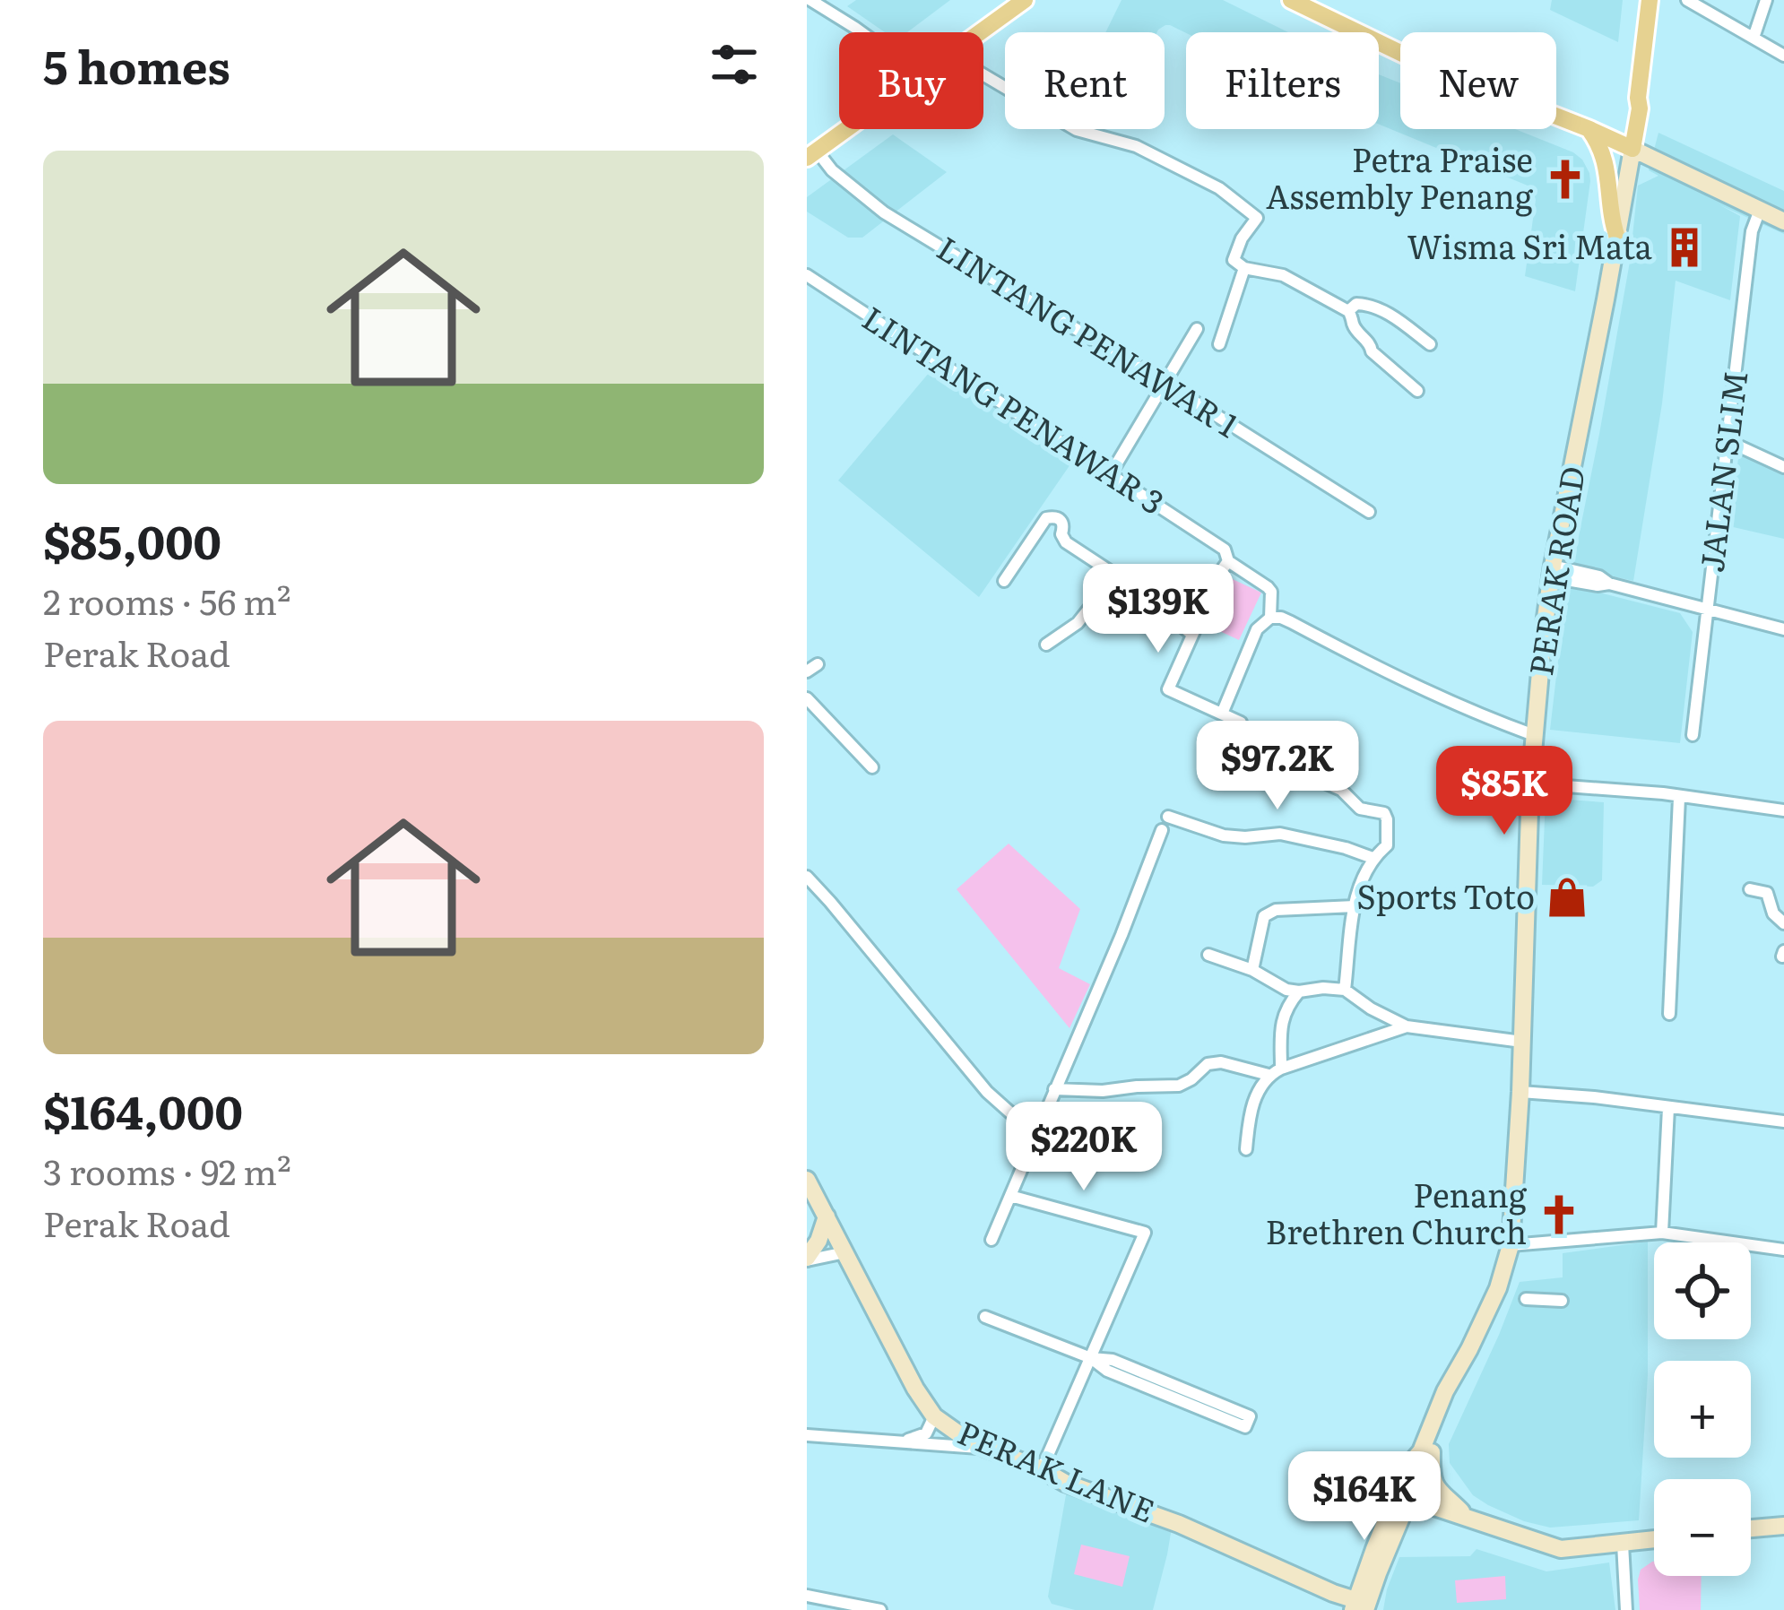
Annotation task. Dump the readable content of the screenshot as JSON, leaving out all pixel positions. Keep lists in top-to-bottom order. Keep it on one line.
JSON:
{"streets":{"main road":["PERAK ROAD","PERAK LANE"],"street":["LINTANG PENAWAR 1","LINTANG PENAWAR 3","JALAN SLIM"]},"crossings":[["PERAK ROAD","PERAK LANE"]],"places":{"church":["Petra Praise Assembly Penang","Penang Brethren Church"],"building":["Wisma Sri Mata"],"shop":["Sports Toto"]},"page":{"heading":"5 homes","chip":["Buy","Rent","Filters","New"],"list":[{"name":"$85,000","note":"2 rooms · 56 m² · Perak Road"},{"name":"$164,000","note":"3 rooms · 92 m² · Perak Road"}],"price":["$139K","$97.2K","$85K","$220K","$164K"],"map_buttons":["+","−"]}}
